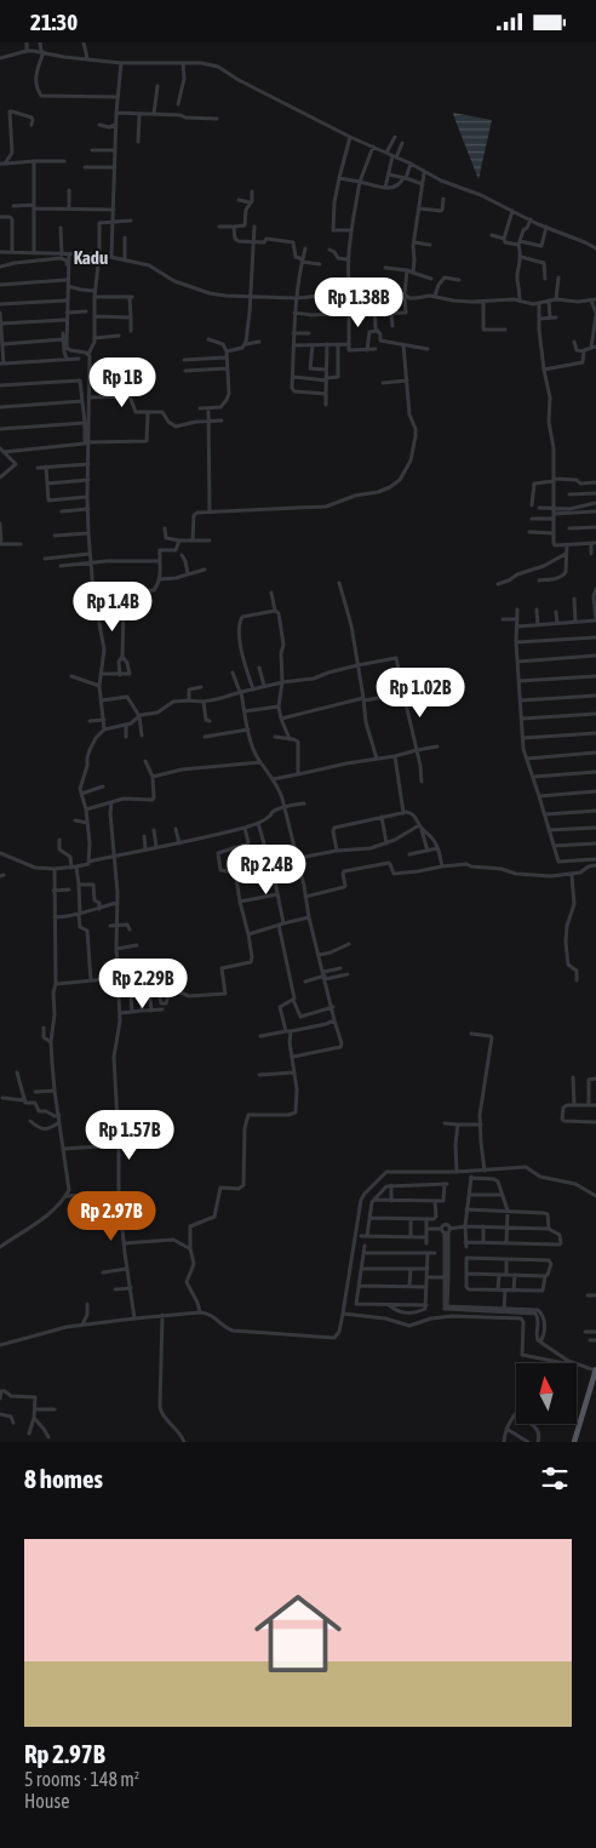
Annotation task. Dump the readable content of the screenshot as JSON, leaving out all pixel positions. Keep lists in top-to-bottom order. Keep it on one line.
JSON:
{"districts":["Kadu"],"north":"top","page":{"status":"21:30","price":["Rp 1.38B","Rp 1B","Rp 1.4B","Rp 1.02B","Rp 2.4B","Rp 2.29B","Rp 1.57B","Rp 2.97B"],"heading":"8 homes","list":[{"name":"Rp 2.97B","note":"5 rooms · 148 m² · House"}]}}
